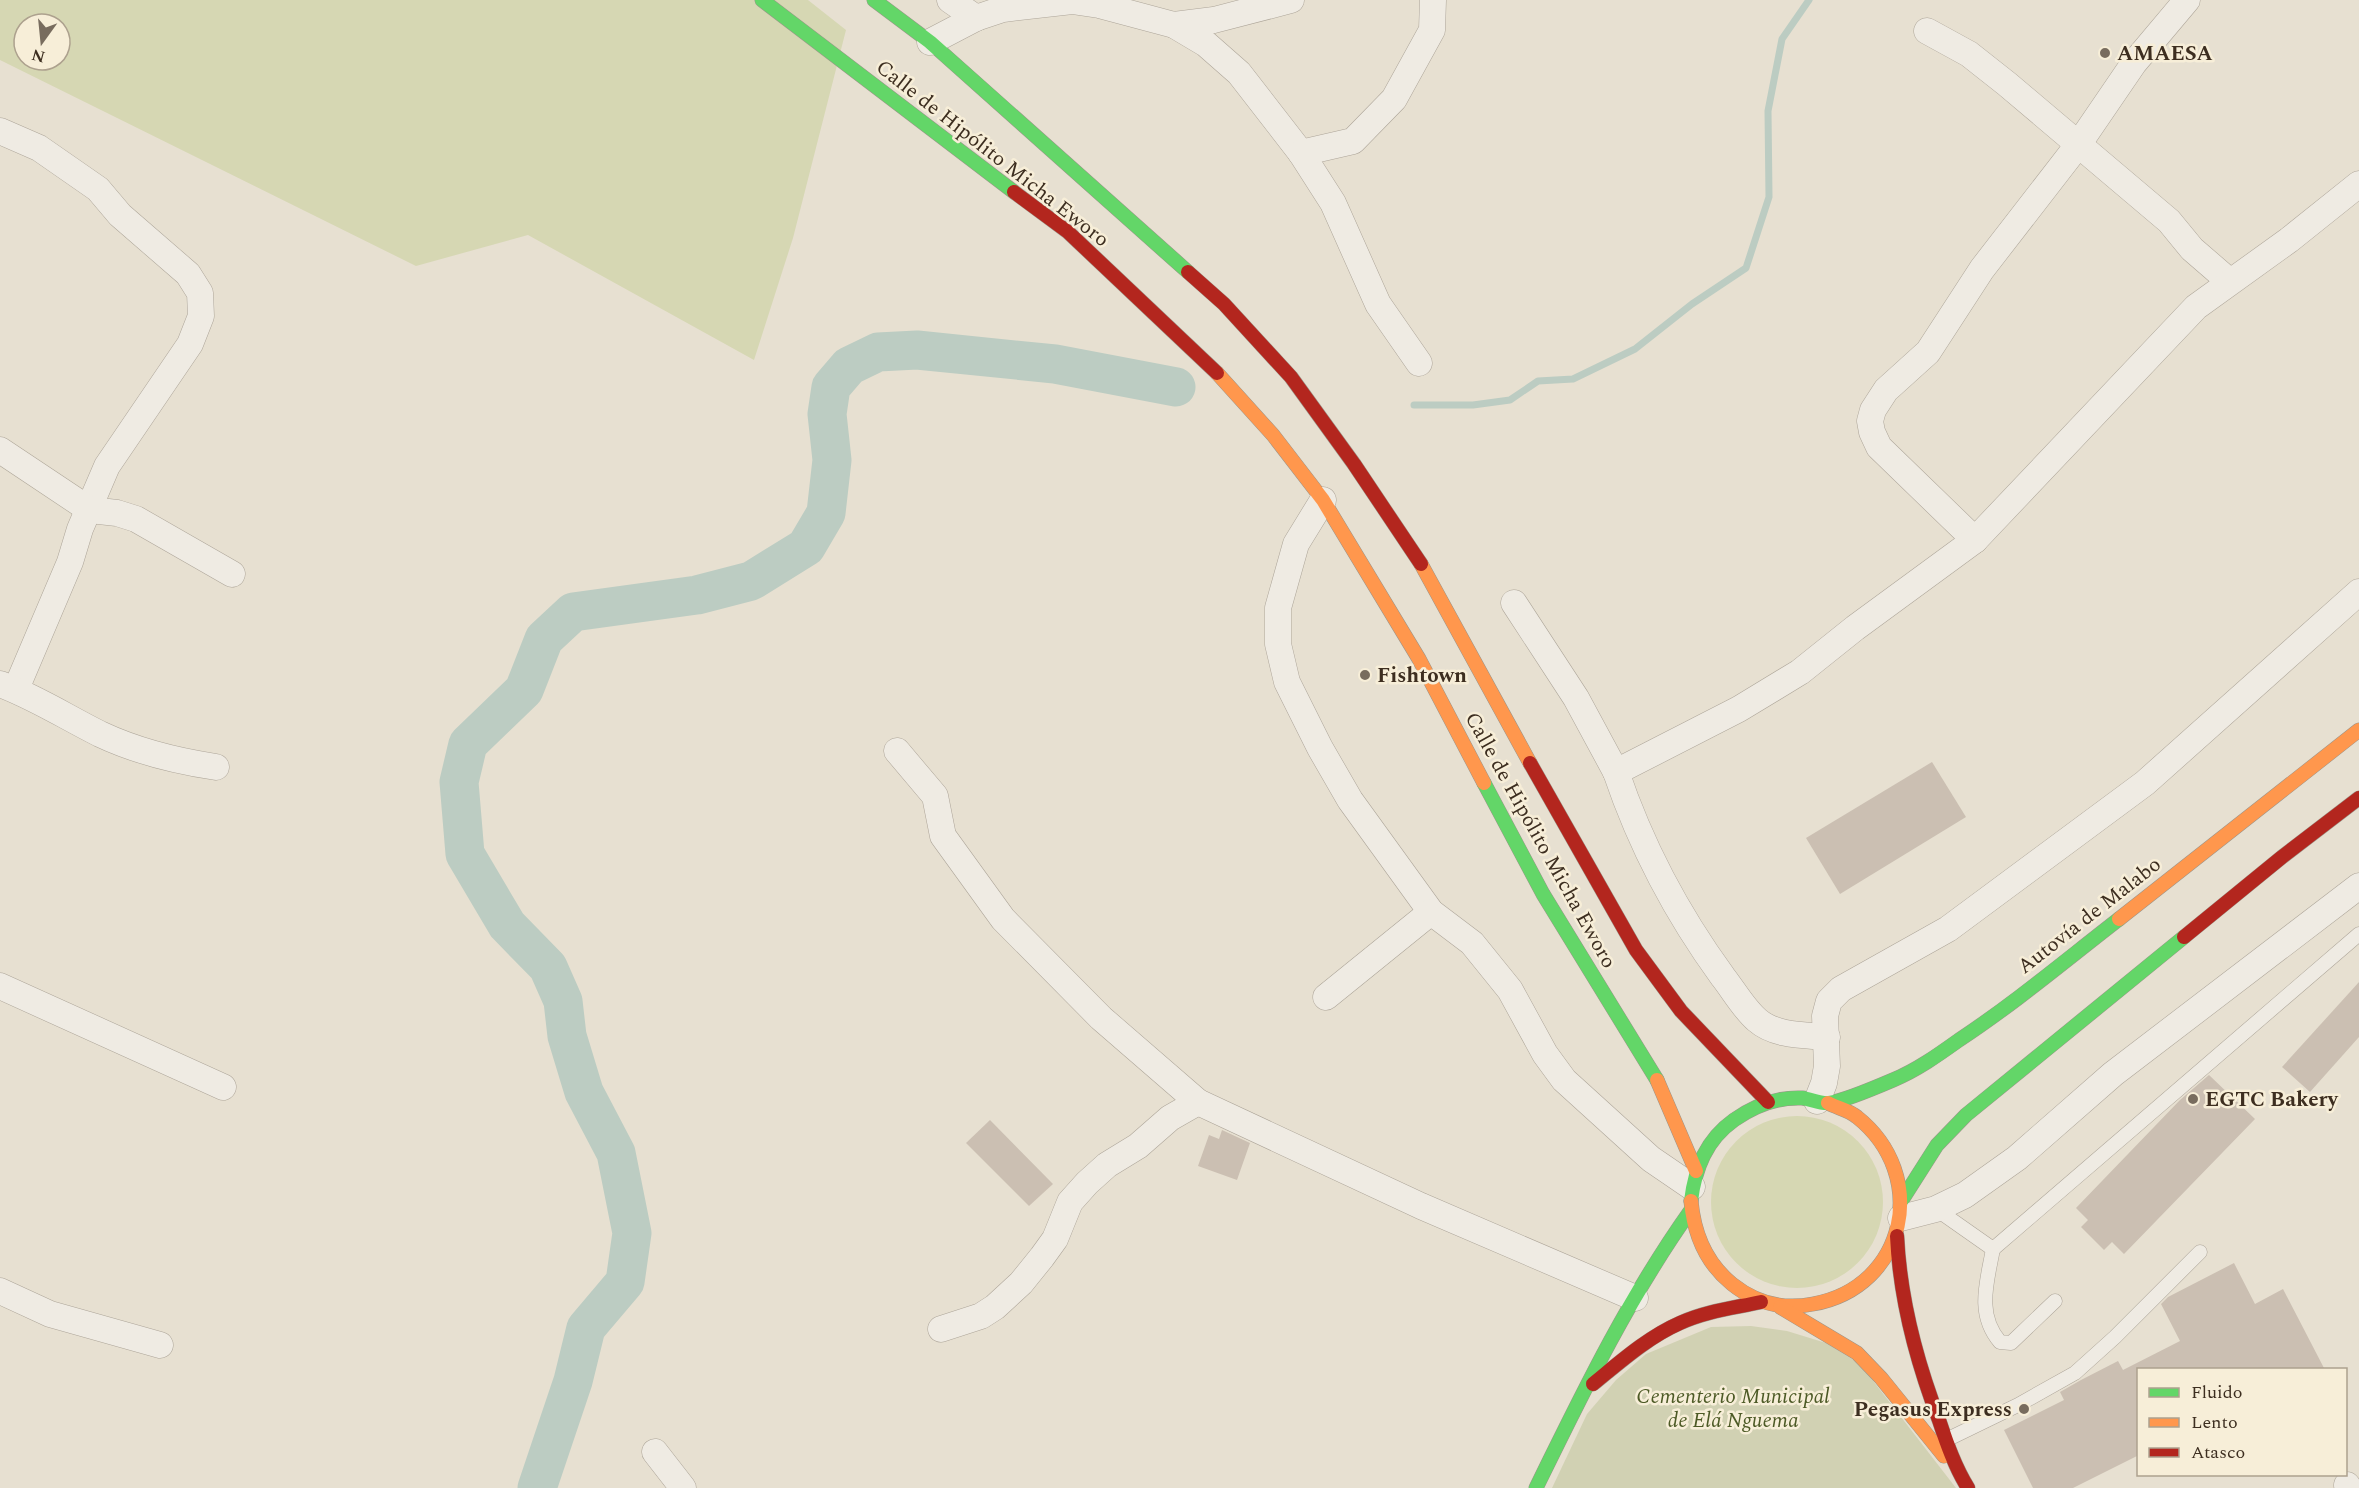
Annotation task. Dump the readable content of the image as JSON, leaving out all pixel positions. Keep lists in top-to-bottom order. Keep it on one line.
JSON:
{"streets":{"main road":["Calle de Hipólito Micha Eworo","Autovía de Malabo"]},"crossings":[["Calle de Hipólito Micha Eworo","Autovía de Malabo"]],"parks":["Cementerio Municipal de Elá Nguema"],"places":["AMAESA","Fishtown","EGTC Bakery","Pegasus Express"],"legend":["Fluido","Lento","Atasco"],"north":"bottom"}
